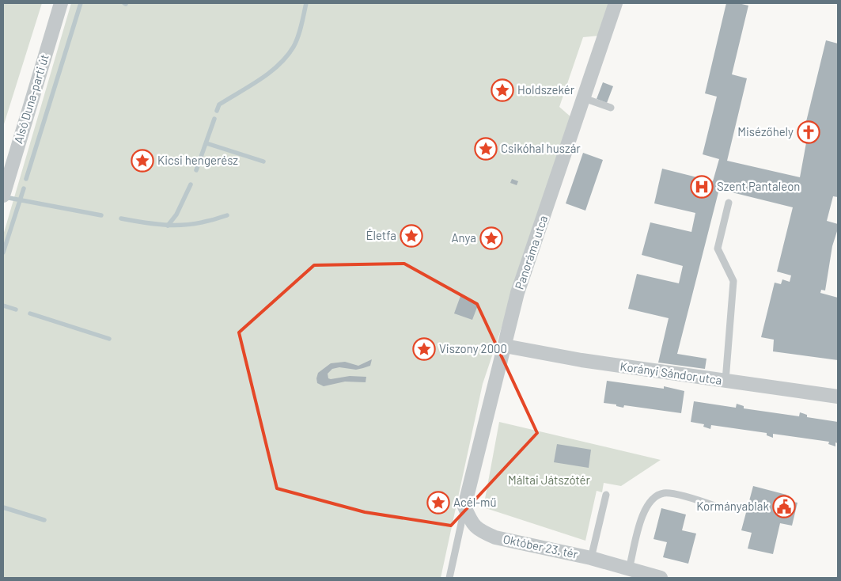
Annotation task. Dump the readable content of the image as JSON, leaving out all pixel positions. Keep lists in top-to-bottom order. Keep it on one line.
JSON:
{"streets":{"street":["Alsó Duna-parti út","Panoráma utca","Korányi Sándor utca","Október 23. tér"]},"crossings":[["Panoráma utca","Korányi Sándor utca"],["Panoráma utca","Október 23. tér"]],"parks":["Máltai Játszótér"],"places":{"place":["Holdszekér","Csikóhal huszár","Kicsi hengerész","Életfa","Anya","Viszony 2000","Acél-mű"],"church":["Misézőhely"],"hospital":["Szent Pantaleon"],"public building":["Kormányablak"]}}
